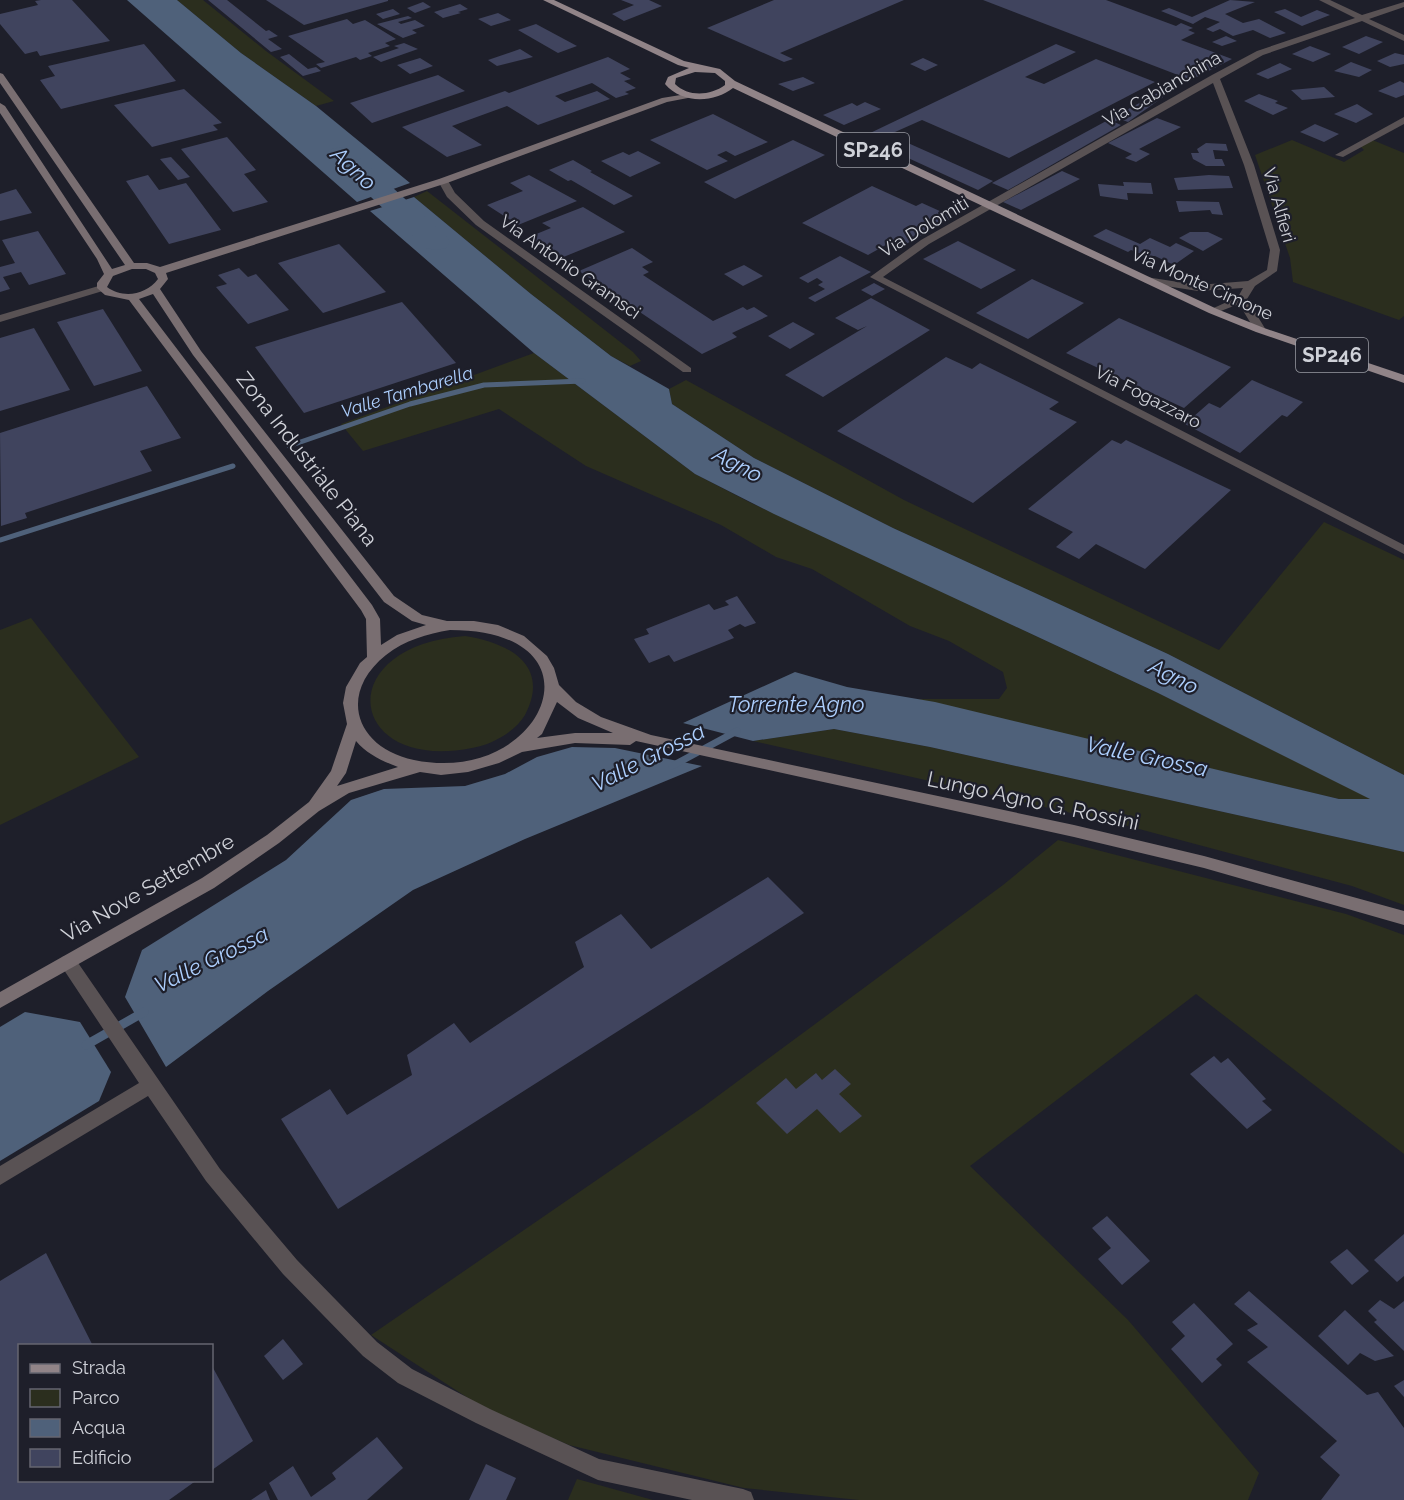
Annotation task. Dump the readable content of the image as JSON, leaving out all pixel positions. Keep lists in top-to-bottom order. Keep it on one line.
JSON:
{"streets":{"main road":["SP246","Via Monte Cimone","Zona Industriale Piana","Lungo Agno G. Rossini","Via Nove Settembre"],"street":["Via Cabianchina","Via Alfieri","Via Dolomiti","Via Antonio Gramsci","Via Fogazzaro"]},"crossings":[["Via Cabianchina","SP246"],["Via Cabianchina","Via Alfieri"],["Via Cabianchina","Via Dolomiti"],["Via Cabianchina","Via Monte Cimone"],["SP246","Via Dolomiti"],["SP246","Via Monte Cimone"],["Via Dolomiti","Via Monte Cimone"],["Via Dolomiti","Via Fogazzaro"]],"water":["Agno","Valle Tambarella","Torrente Agno","Valle Grossa"],"legend":["Strada","Parco","Acqua","Edificio"]}
